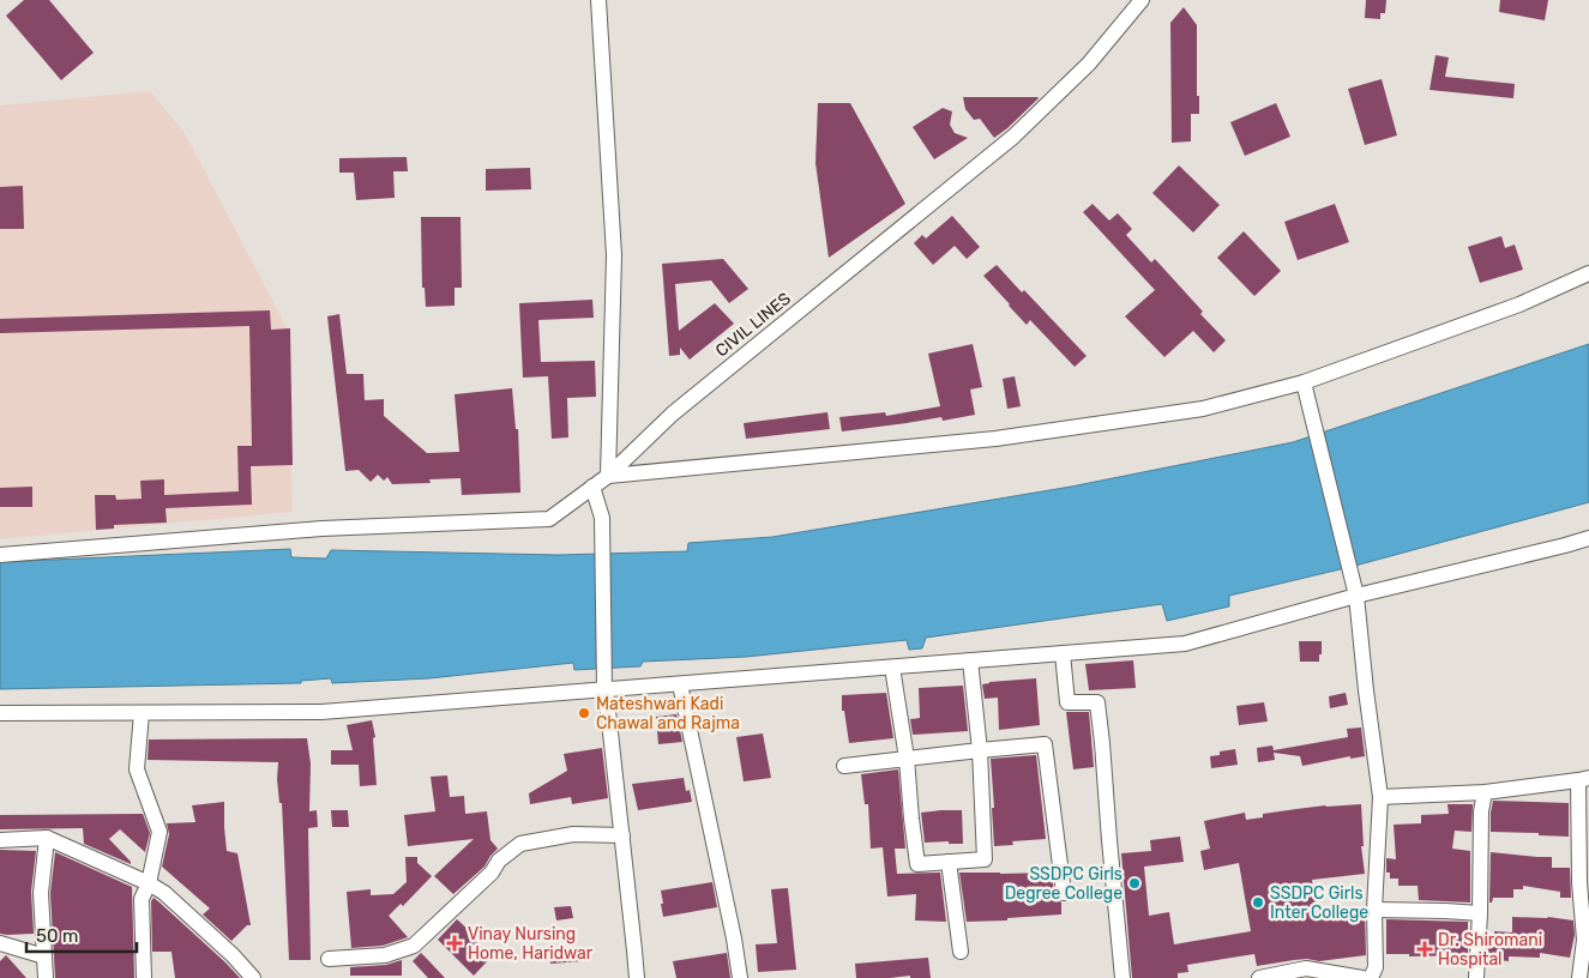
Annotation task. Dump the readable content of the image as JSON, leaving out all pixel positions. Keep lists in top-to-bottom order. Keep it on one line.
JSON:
{"streets":{"street":["CIVIL LINES"]},"places":{"other":["Mateshwari Kadi Chawal and Rajma","SSDPC Girls Degree College","SSDPC Girls Inter College"],"health":["Vinay Nursing Home, Haridwar","Dr. Shiromani Hospital"]},"scale_bar":"50 m"}
